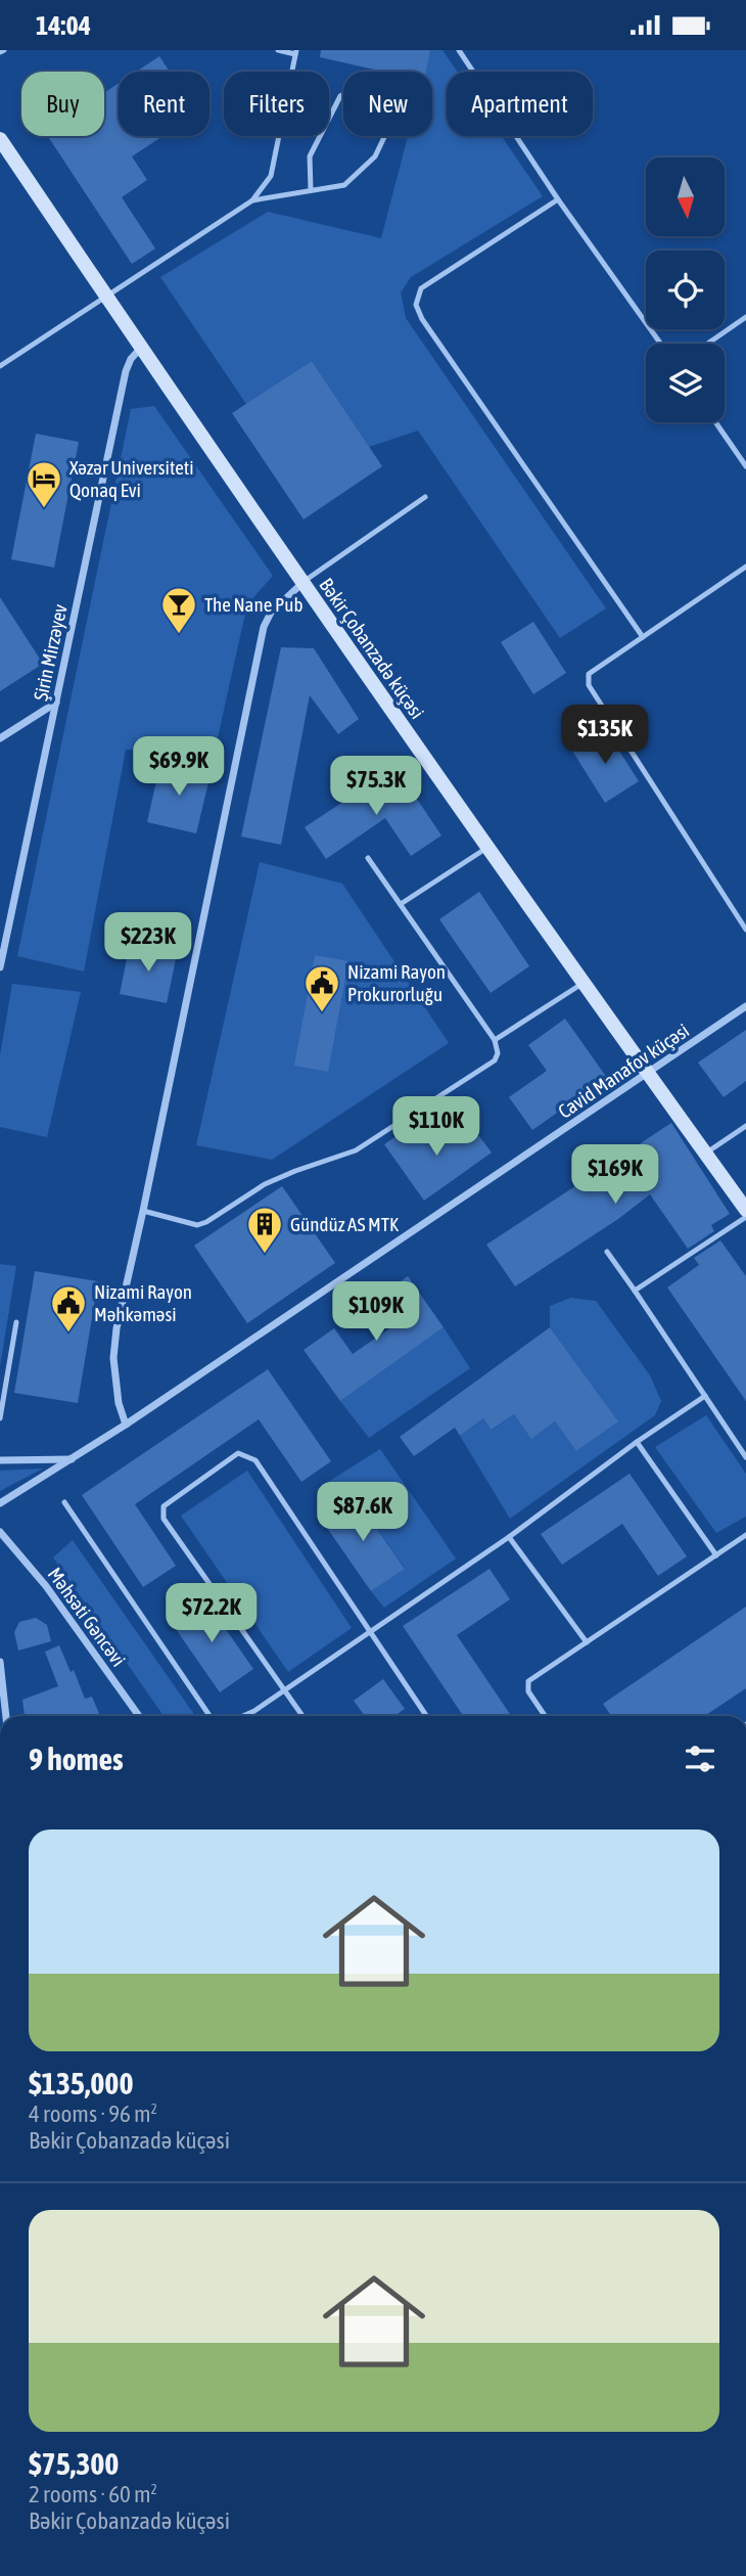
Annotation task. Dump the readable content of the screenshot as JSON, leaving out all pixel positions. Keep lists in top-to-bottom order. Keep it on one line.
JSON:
{"streets":{"street":["Bəkir Çobanzadə küçəsi","Şirin Mirzəyev","Cavid Manafov küçəsi","Məhsəti Gəncəvi"]},"crossings":[["Bəkir Çobanzadə küçəsi","Şirin Mirzəyev"],["Bəkir Çobanzadə küçəsi","Cavid Manafov küçəsi"]],"places":{"hotel":["Xəzər Universiteti Qonaq Evi"],"bar":["The Nane Pub"],"public building":["Nizami Rayon Prokurorluğu","Nizami Rayon Məhkəməsi"],"building":["Gündüz AS MTK"]},"north":"bottom","page":{"status":"14:04","chip":["Buy","Rent","Filters","New","Apartment"],"price":["$135K","$69.9K","$75.3K","$223K","$110K","$169K","$109K","$87.6K","$72.2K"],"heading":"9 homes","list":[{"name":"$135,000","note":"4 rooms · 96 m² · Bəkir Çobanzadə küçəsi"},{"name":"$75,300","note":"2 rooms · 60 m² · Bəkir Çobanzadə küçəsi"}]}}
